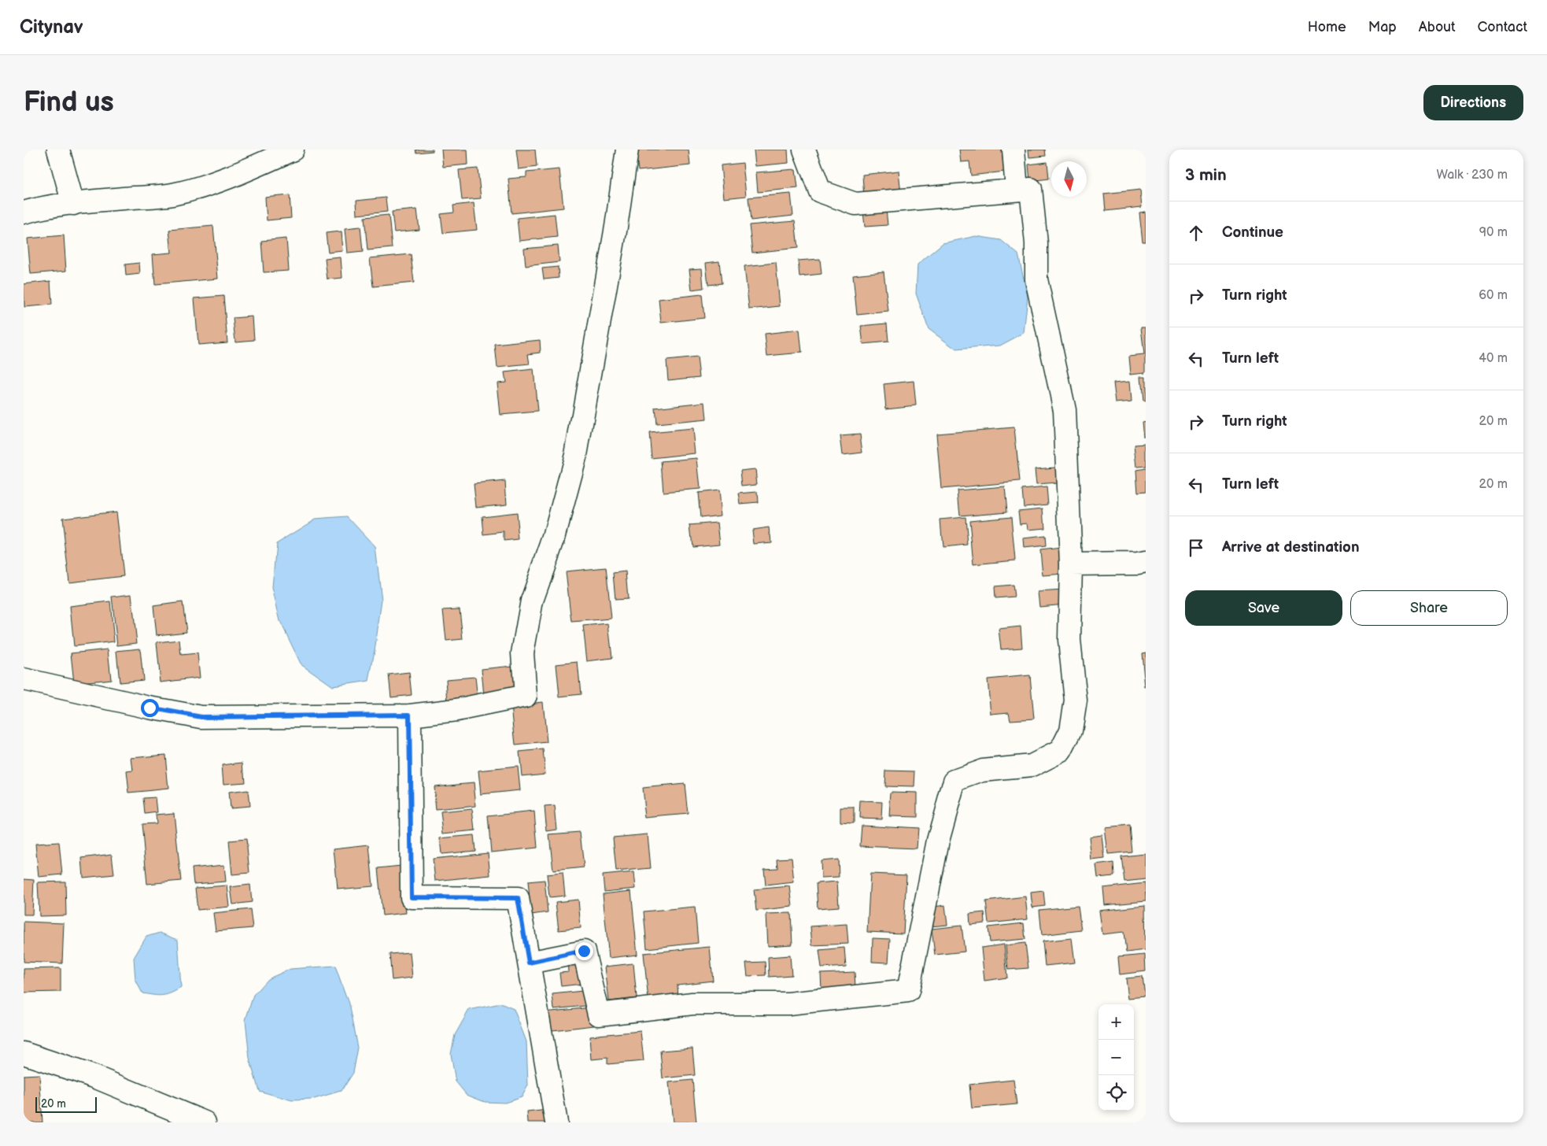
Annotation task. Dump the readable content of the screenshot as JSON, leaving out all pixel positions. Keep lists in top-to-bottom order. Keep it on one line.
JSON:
{"scale_bar":"20 m","north":"bottom","page":{"header":"Citynav","nav":["Home","Map","About","Contact"],"buttons":["Directions",["Save","Share"]],"title":"Find us","heading":["3 min","Walk · 230 m"],"list":[["Continue","90 m"],["Turn right","60 m"],["Turn left","40 m"],["Turn right","20 m"],["Turn left","20 m"],"Arrive at destination"],"map_buttons":["+","−"],"scale":"20 m"}}
